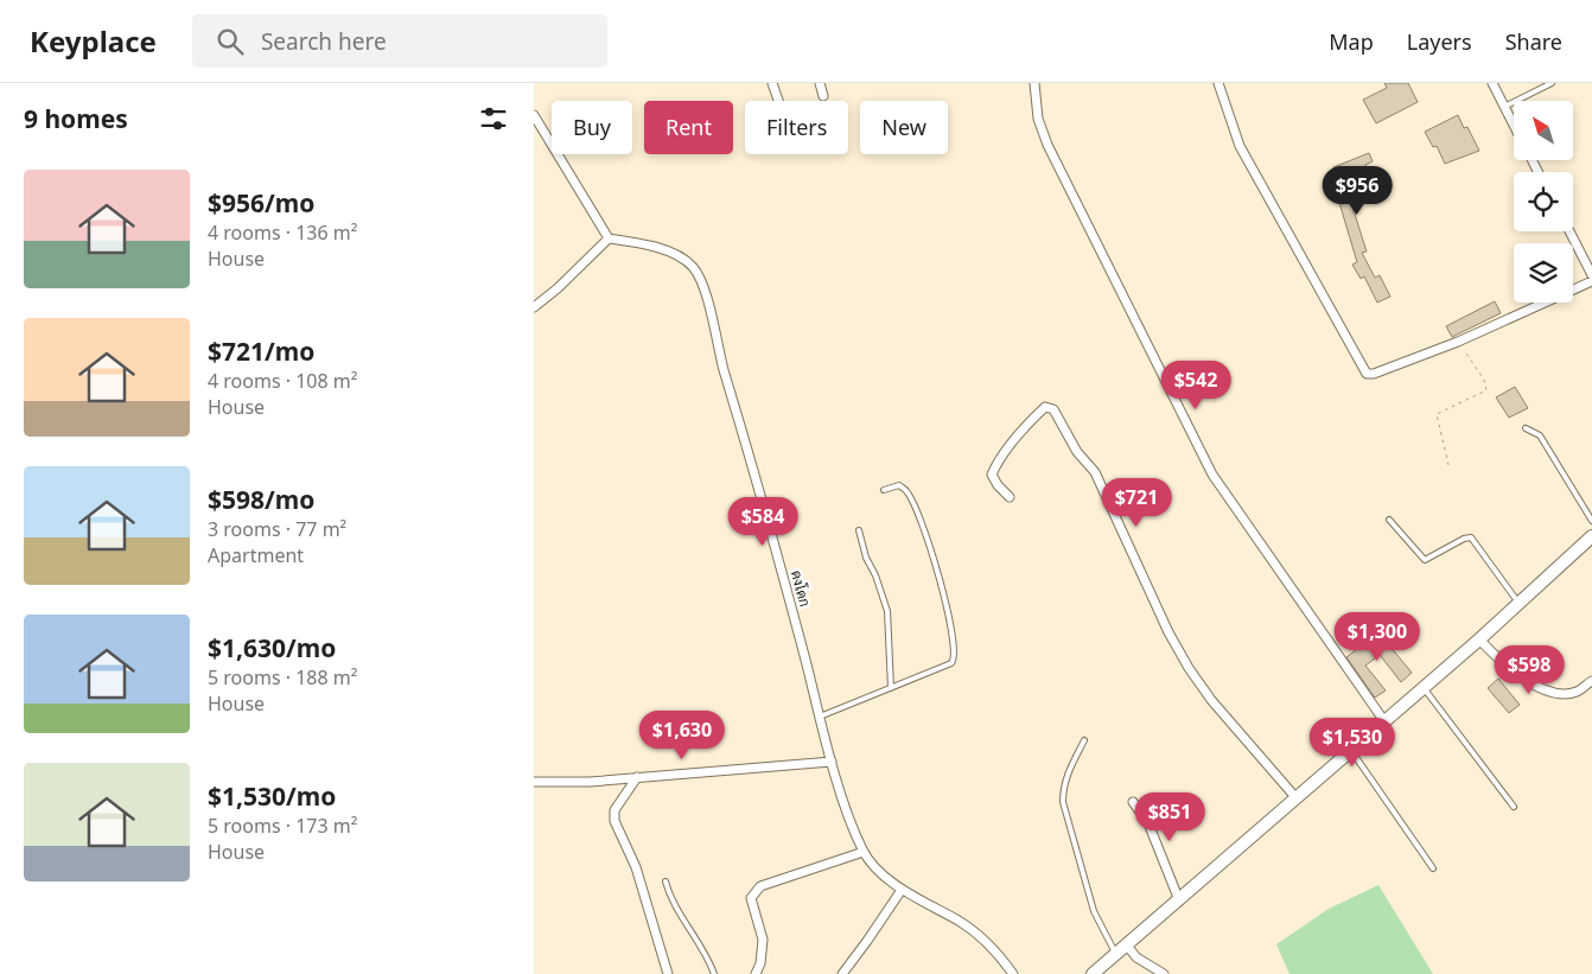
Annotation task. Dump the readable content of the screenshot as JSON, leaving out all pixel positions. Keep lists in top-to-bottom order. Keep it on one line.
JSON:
{"streets":{"street":["ดงโดก"]},"north":"top left","page":{"header":"Keyplace","search":"Search here","nav":["Map","Layers","Share"],"heading":"9 homes","chip":["Buy","Rent","Filters","New"],"list":[{"name":"$956/mo","note":"4 rooms · 136 m² · House"},{"name":"$721/mo","note":"4 rooms · 108 m² · House"},{"name":"$598/mo","note":"3 rooms · 77 m² · Apartment"},{"name":"$1,630/mo","note":"5 rooms · 188 m² · House"},{"name":"$1,530/mo","note":"5 rooms · 173 m² · House"}],"price":["$956","$542","$721","$584","$1,300","$598","$1,630","$1,530","$851"]}}
